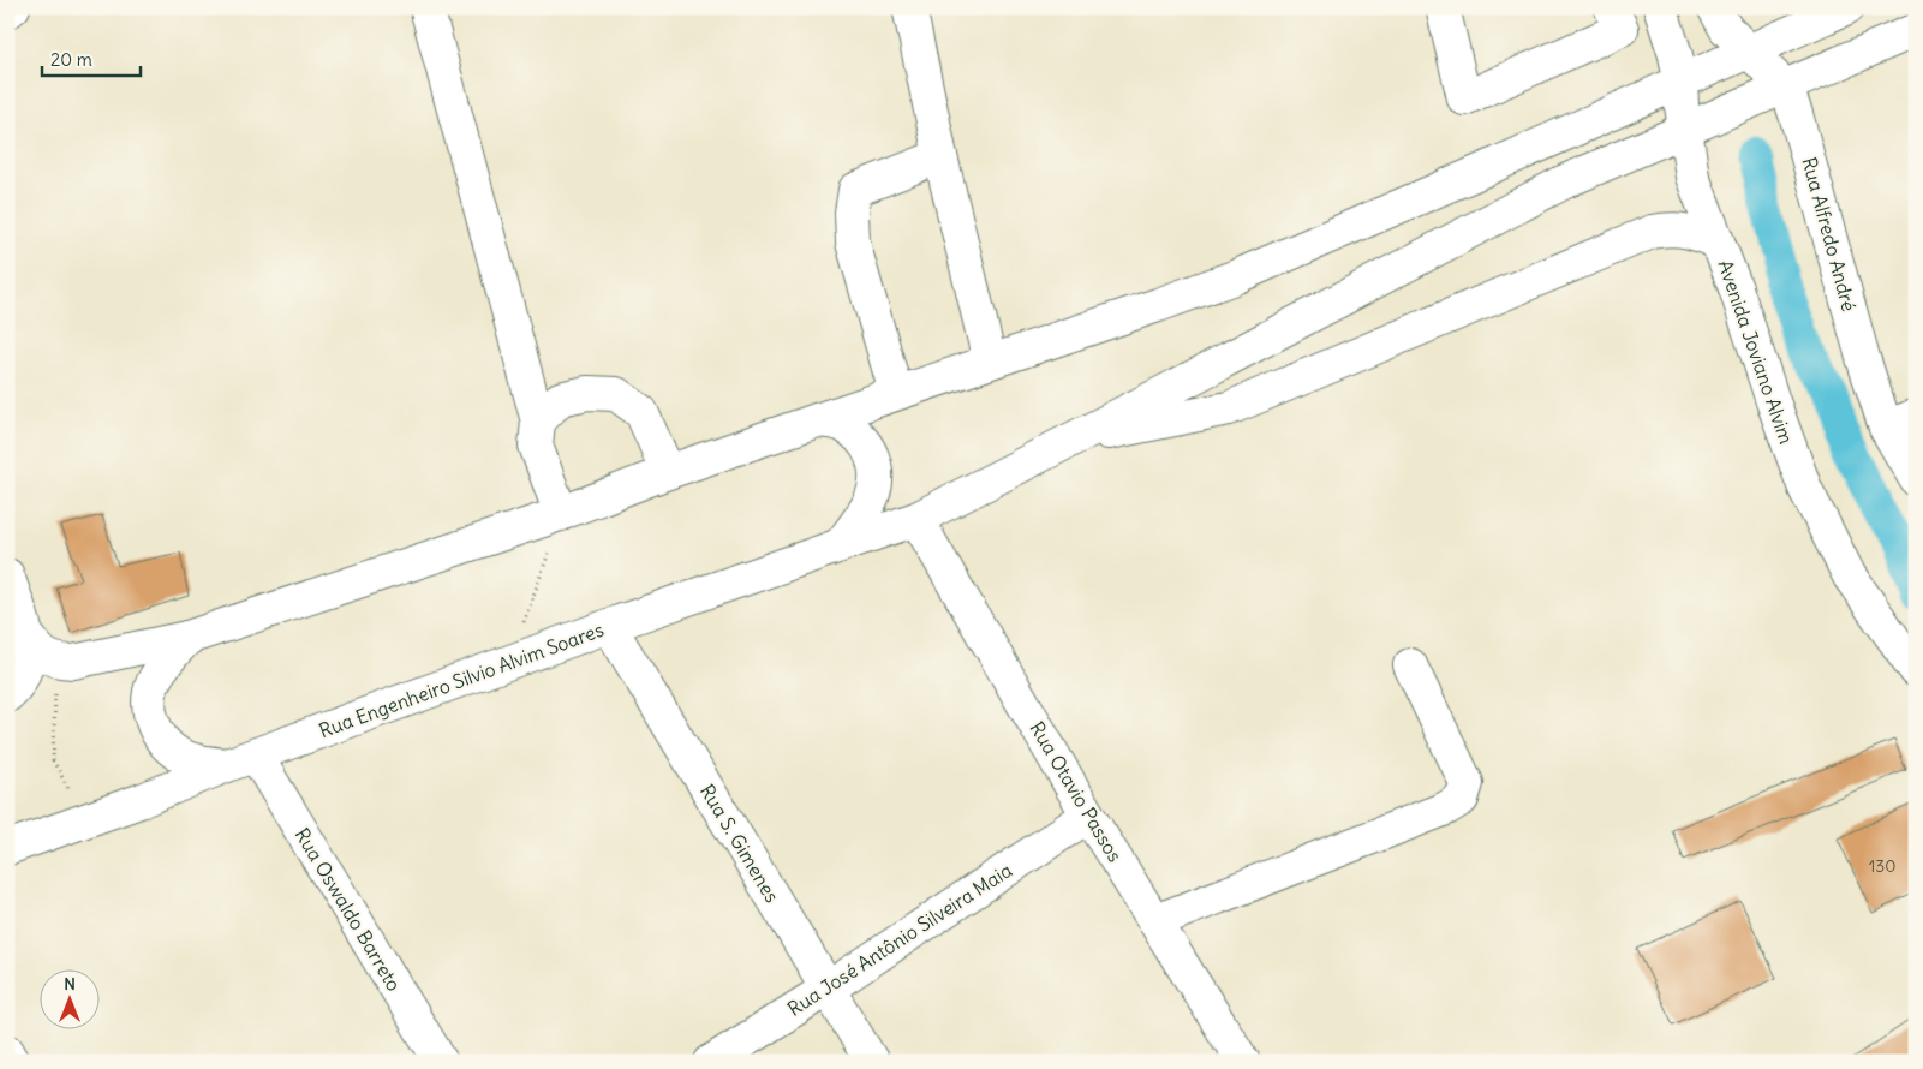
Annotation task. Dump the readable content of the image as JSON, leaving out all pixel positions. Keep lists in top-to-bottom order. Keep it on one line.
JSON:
{"streets":{"main road":["Rua Alfredo André","Avenida Joviano Alvim","Rua Engenheiro Silvio Alvim Soares","Rua Otavio Passos","Rua S. Gimenes","Rua Oswaldo Barreto","Rua José Antônio Silveira Maia"]},"crossings":[["Rua Alfredo André","Rua Engenheiro Silvio Alvim Soares"],["Avenida Joviano Alvim","Rua Engenheiro Silvio Alvim Soares"],["Rua Engenheiro Silvio Alvim Soares","Rua Otavio Passos"],["Rua Engenheiro Silvio Alvim Soares","Rua S. Gimenes"],["Rua Engenheiro Silvio Alvim Soares","Rua Oswaldo Barreto"],["Rua Otavio Passos","Rua José Antônio Silveira Maia"],["Rua S. Gimenes","Rua José Antônio Silveira Maia"]],"house_numbers":["130"],"scale_bar":"20 m","north":"top"}
